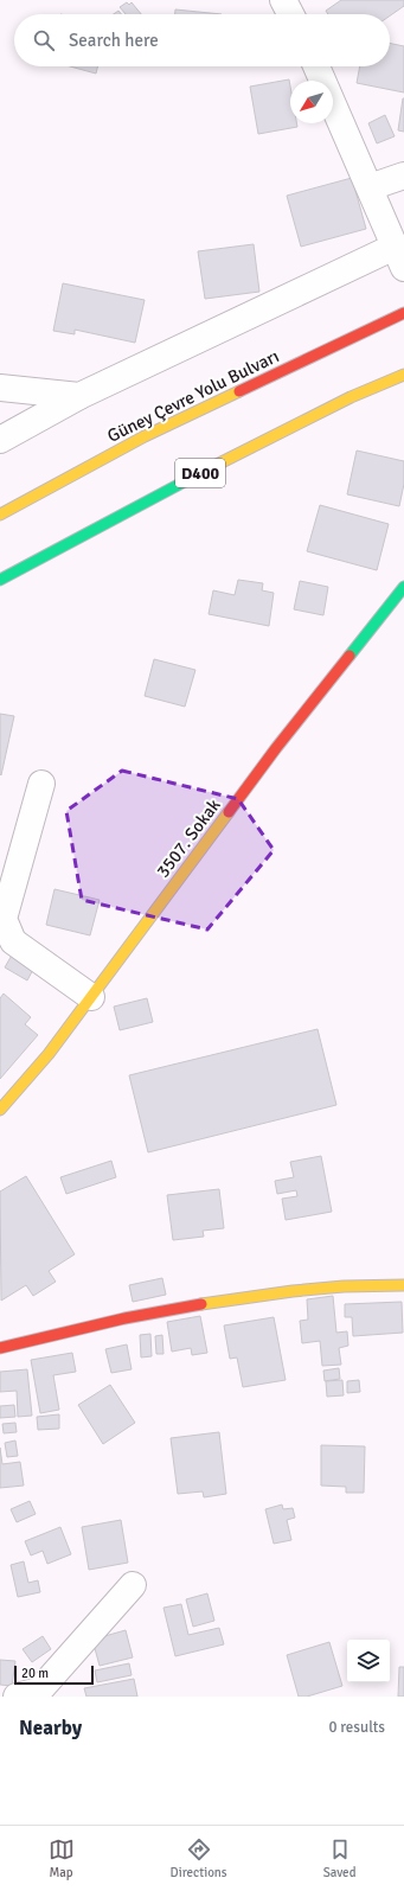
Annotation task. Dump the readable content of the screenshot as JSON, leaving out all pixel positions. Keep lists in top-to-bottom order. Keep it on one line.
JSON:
{"streets":{"main road":["Güney Çevre Yolu Bulvarı","D400","3507. Sokak"]},"scale_bar":"20 m","north":"bottom left","page":{"search":"Search here","scale":"20 m","heading":["Nearby","0 results"],"nav":["Map","Directions","Saved"]}}
